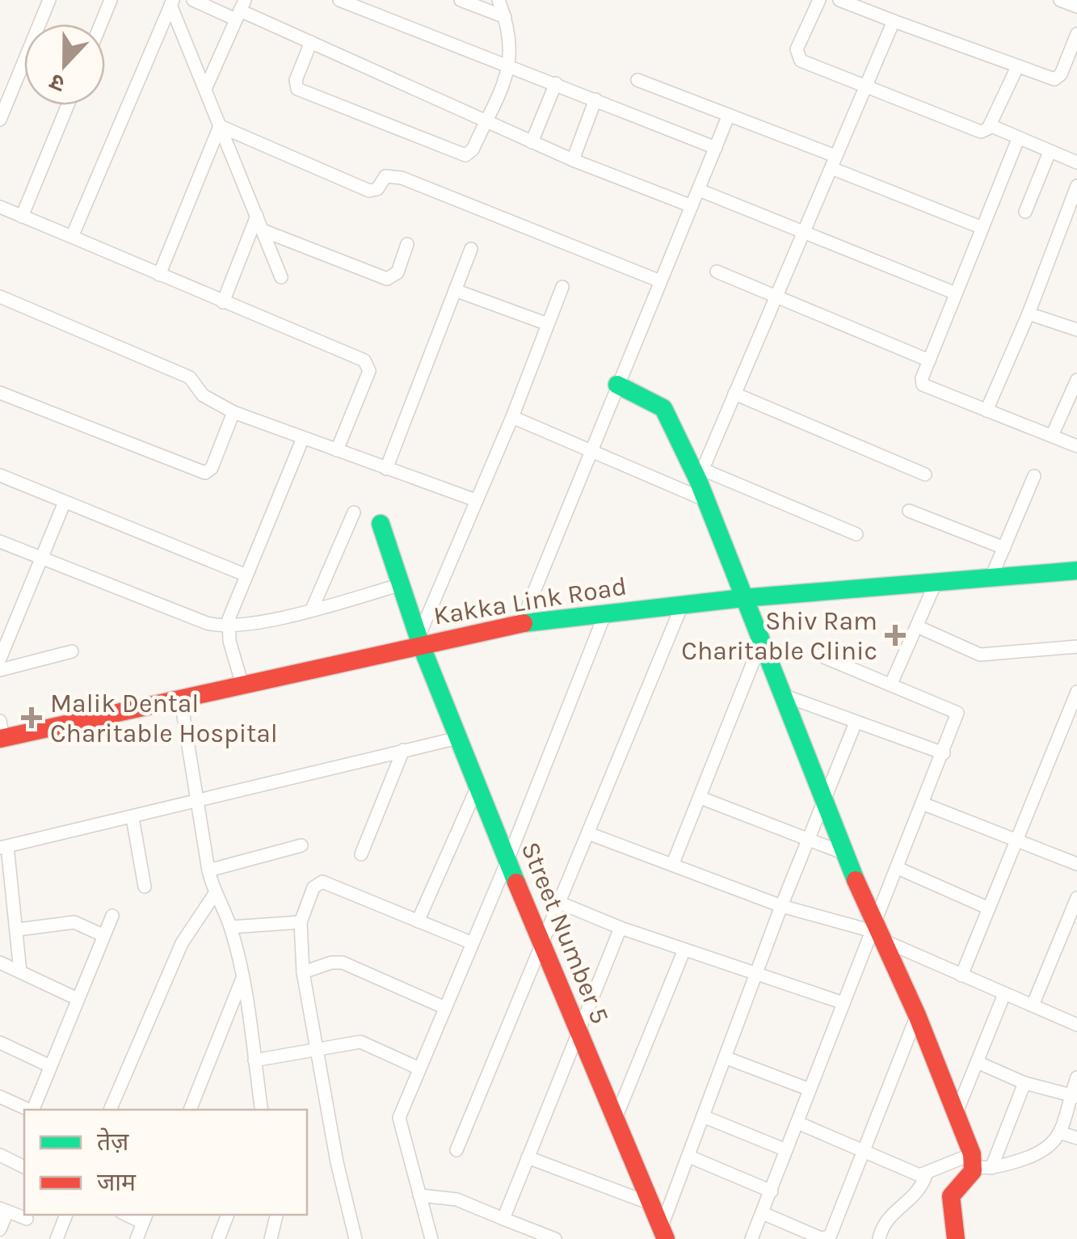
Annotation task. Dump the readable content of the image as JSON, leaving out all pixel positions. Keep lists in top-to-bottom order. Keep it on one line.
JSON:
{"streets":{"street":["Kakka Link Road","Street Number 5"]},"crossings":[["Kakka Link Road","Street Number 5"]],"places":{"health":["Shiv Ram Charitable Clinic","Malik Dental Charitable Hospital"]},"legend":["तेज़","जाम"],"north":"bottom"}
